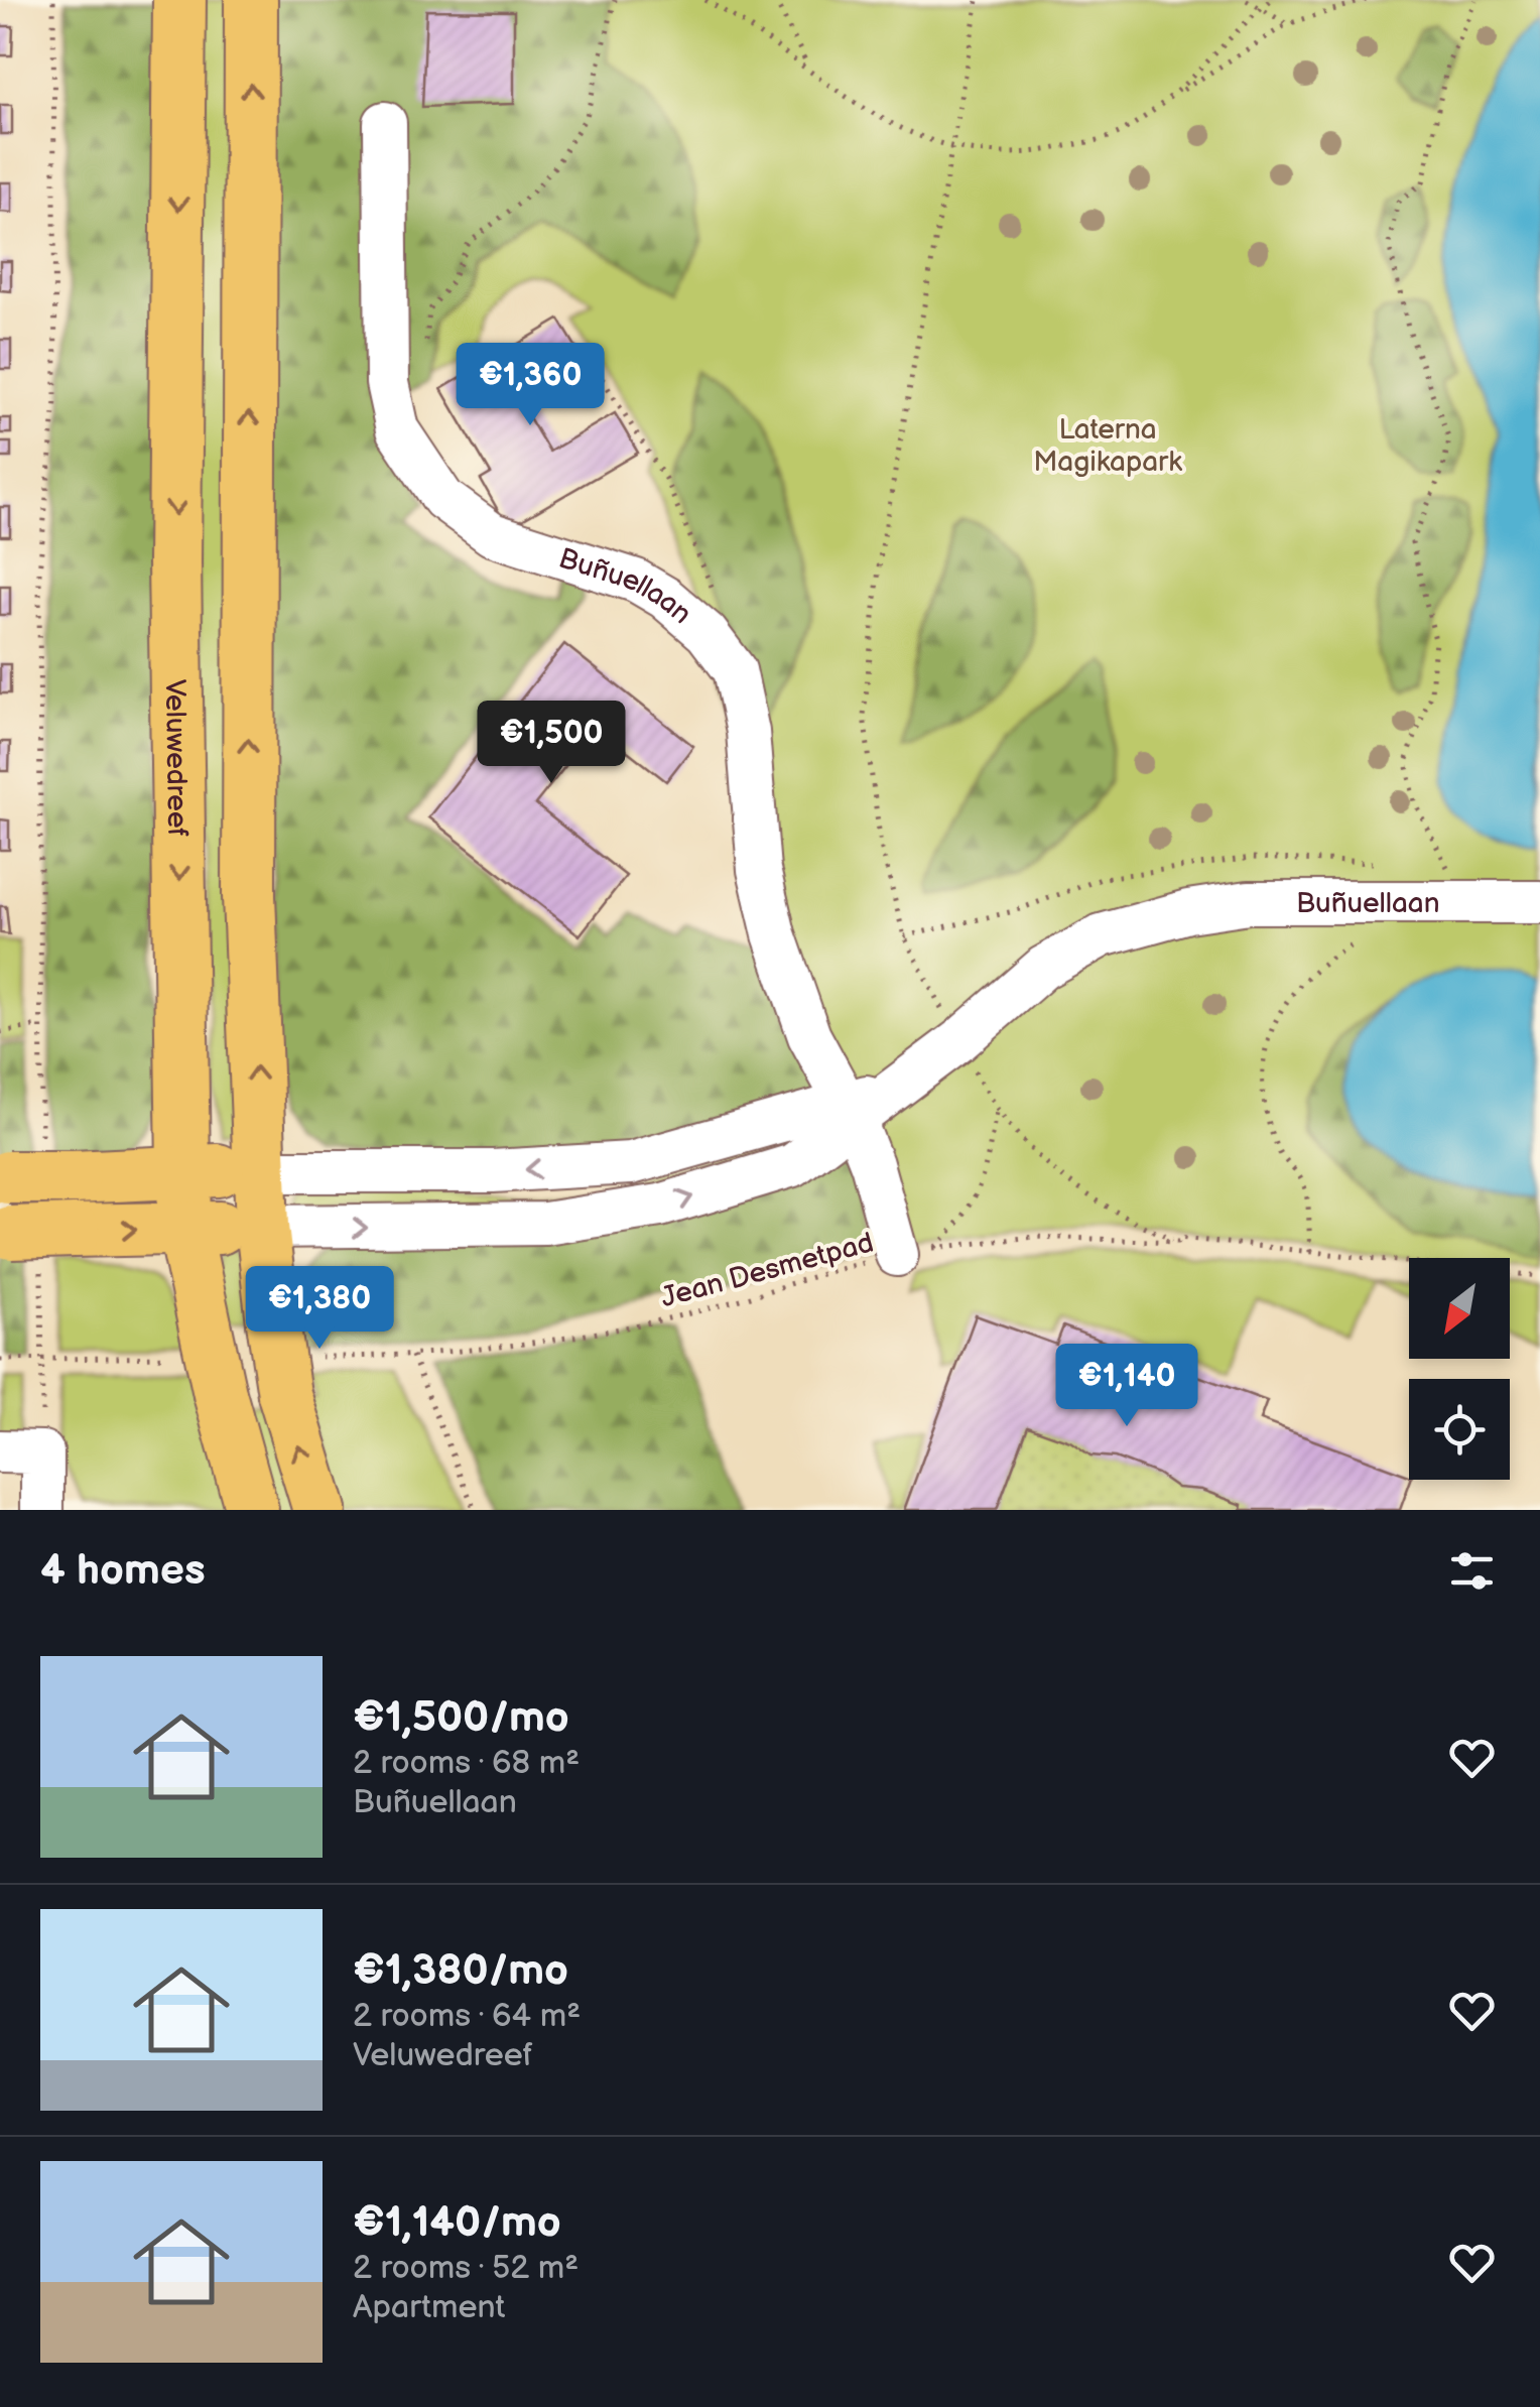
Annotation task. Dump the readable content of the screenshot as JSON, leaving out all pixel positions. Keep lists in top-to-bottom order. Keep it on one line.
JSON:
{"streets":{"main road":["Veluwedreef"],"street":["Buñuellaan"],"path":["Jean Desmetpad"]},"crossings":[["Buñuellaan","Jean Desmetpad"]],"parks":["Laterna Magikapark"],"north":"bottom left","page":{"price":["€1,360","€1,500","€1,380","€1,140"],"heading":"4 homes","list":[{"name":"€1,500/mo","note":"2 rooms · 68 m² · Buñuellaan"},{"name":"€1,380/mo","note":"2 rooms · 64 m² · Veluwedreef"},{"name":"€1,140/mo","note":"2 rooms · 52 m² · Apartment"}]}}
